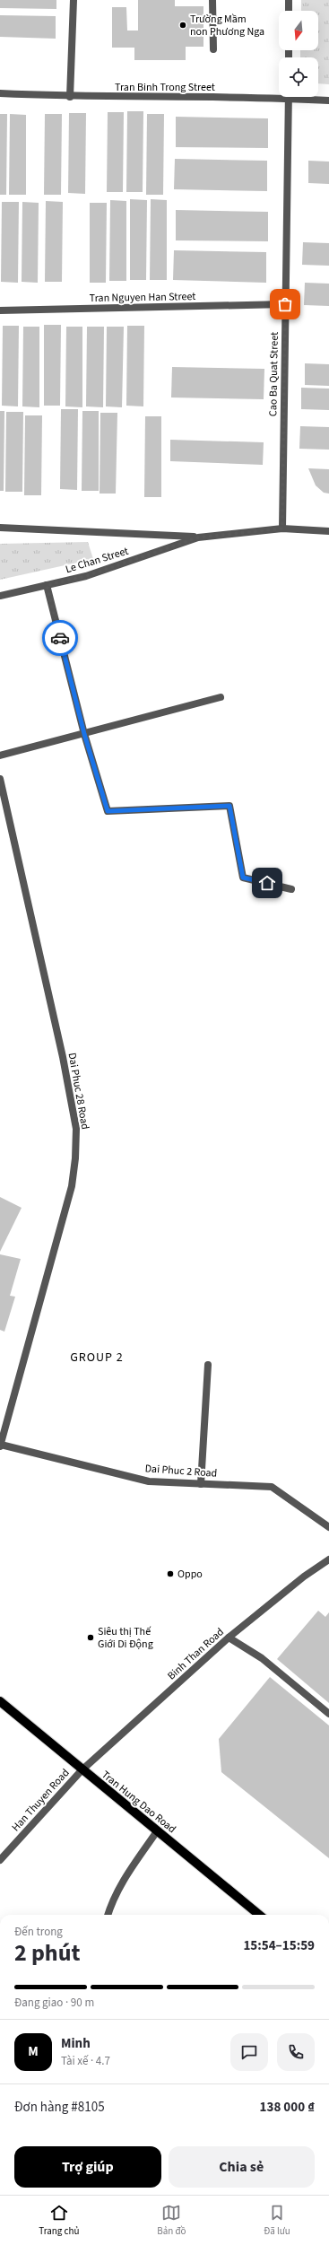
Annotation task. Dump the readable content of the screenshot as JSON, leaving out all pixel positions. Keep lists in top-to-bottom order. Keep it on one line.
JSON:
{"streets":{"main road":["Tran Hung Dao Road"],"street":["Tran Binh Trong Street","Tran Nguyen Han Street","Cao Ba Quat Street","Le Chan Street","Dai Phuc 28 Road","Dai Phuc 2 Road","Binh Than Road","Han Thuyen Road"]},"crossings":[["Tran Binh Trong Street","Cao Ba Quat Street"],["Tran Nguyen Han Street","Cao Ba Quat Street"],["Cao Ba Quat Street","Le Chan Street"],["Dai Phuc 28 Road","Dai Phuc 2 Road"],["Binh Than Road","Han Thuyen Road"],["Binh Than Road","Tran Hung Dao Road"],["Han Thuyen Road","Tran Hung Dao Road"]],"districts":["GROUP 2"],"places":["Trường Mầm non Phương Nga","Oppo","Siêu thị Thế Giới Di Động"],"north":"bottom","page":{"heading":["2 phút","Đến trong","15:54–15:59"],"panel":["Minh","Tài xế · 4.7","Đơn hàng #8105","138 000 ₫"],"bar":"Đang giao · 90 m","round":"M","buttons":["Trợ giúp","Chia sẻ"],"tabs":["Trang chủ","Bản đồ","Đã lưu"]}}
